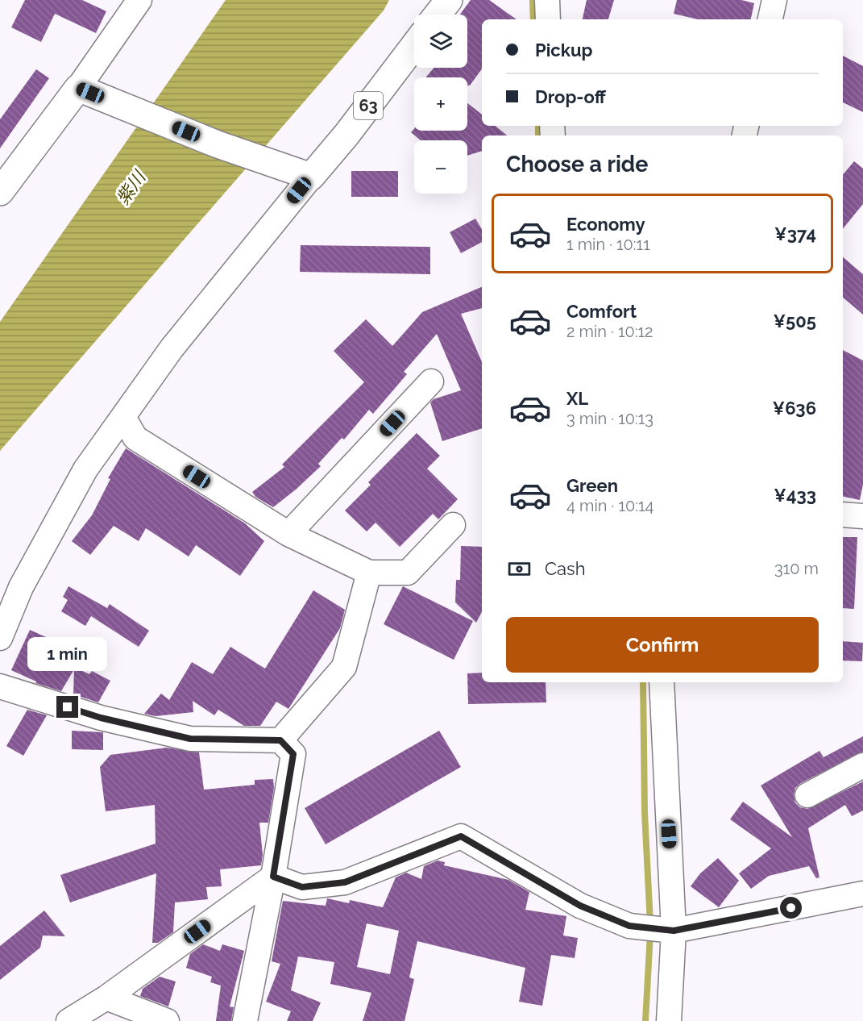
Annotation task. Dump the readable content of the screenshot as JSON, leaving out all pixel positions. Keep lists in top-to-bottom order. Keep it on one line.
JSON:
{"streets":{"main road":["63"]},"water":["紫川"],"page":{"map_buttons":["+","−"],"banner":["Pickup","Drop-off"],"heading":"Choose a ride","list":[{"name":"Economy","note":"1 min · 10:11","value":"¥374"},{"name":"Comfort","note":"2 min · 10:12","value":"¥505"},{"name":"XL","note":"3 min · 10:13","value":"¥636"},{"name":"Green","note":"4 min · 10:14","value":"¥433"}],"pay":["Cash","310 m"],"buttons":"Confirm","bubble":"1 min"}}
